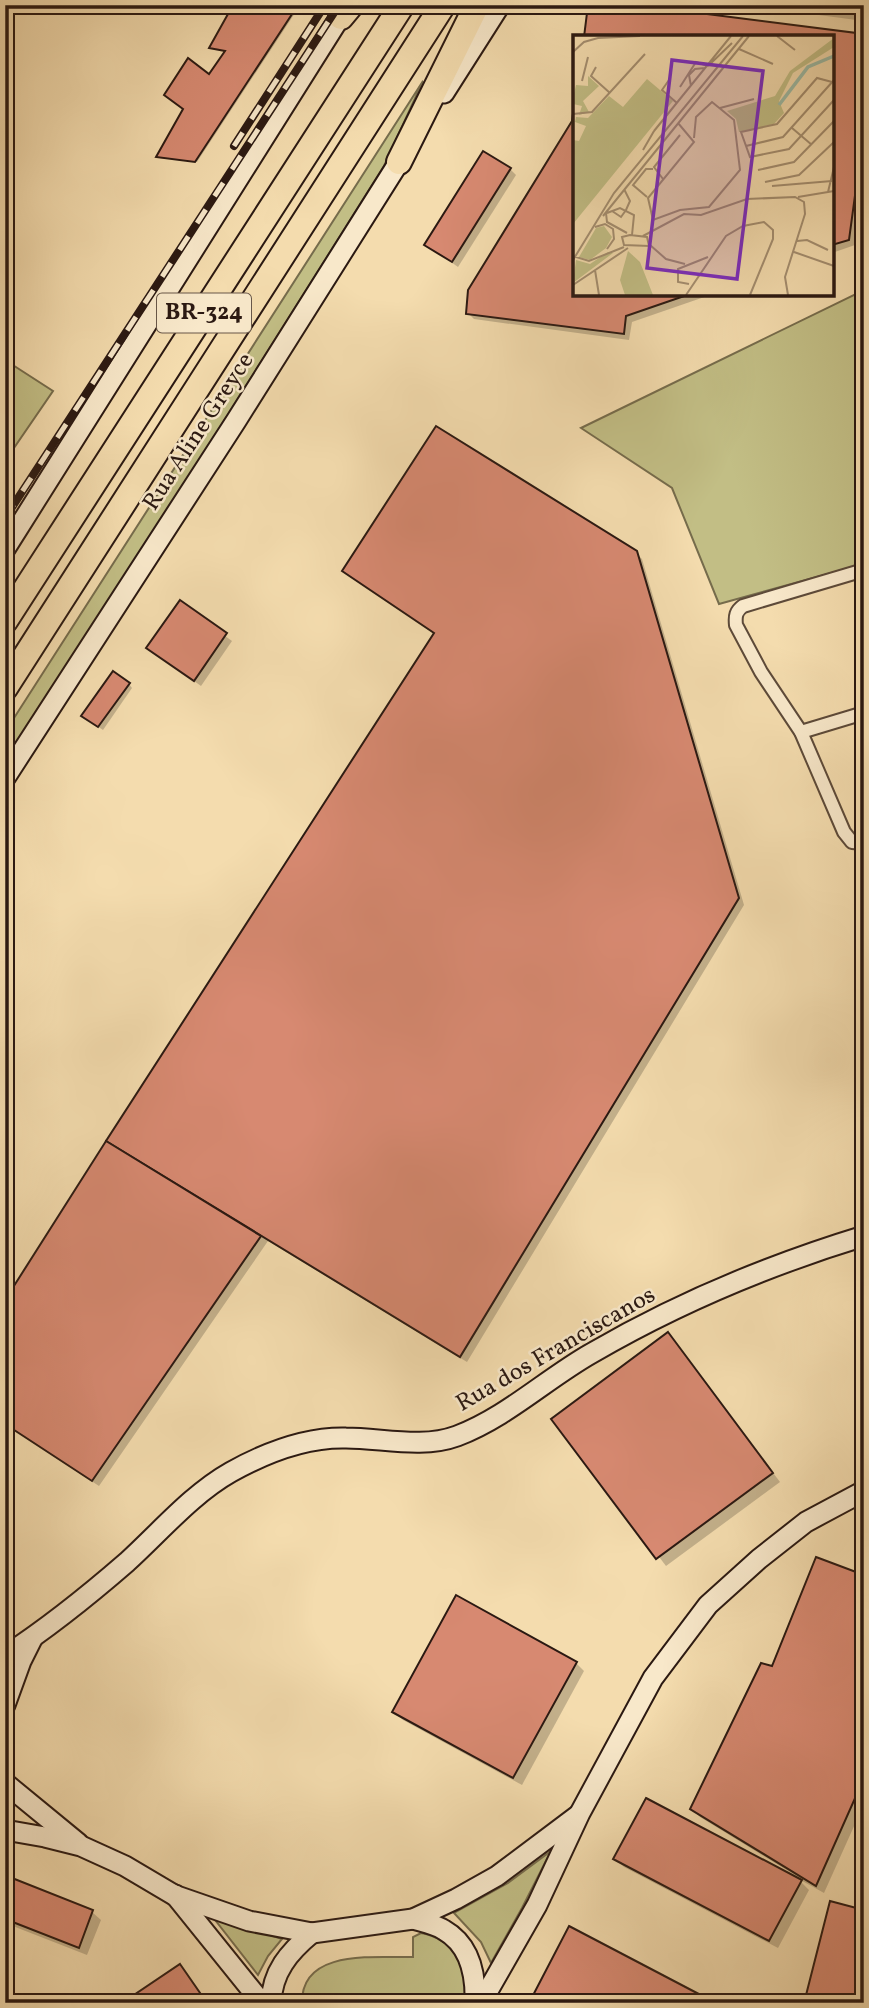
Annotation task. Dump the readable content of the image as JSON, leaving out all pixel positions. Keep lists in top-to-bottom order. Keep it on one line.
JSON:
{"streets":{"highway":["BR-324"],"main road":["Rua Aline Greyce","Rua dos Franciscanos"]}}
